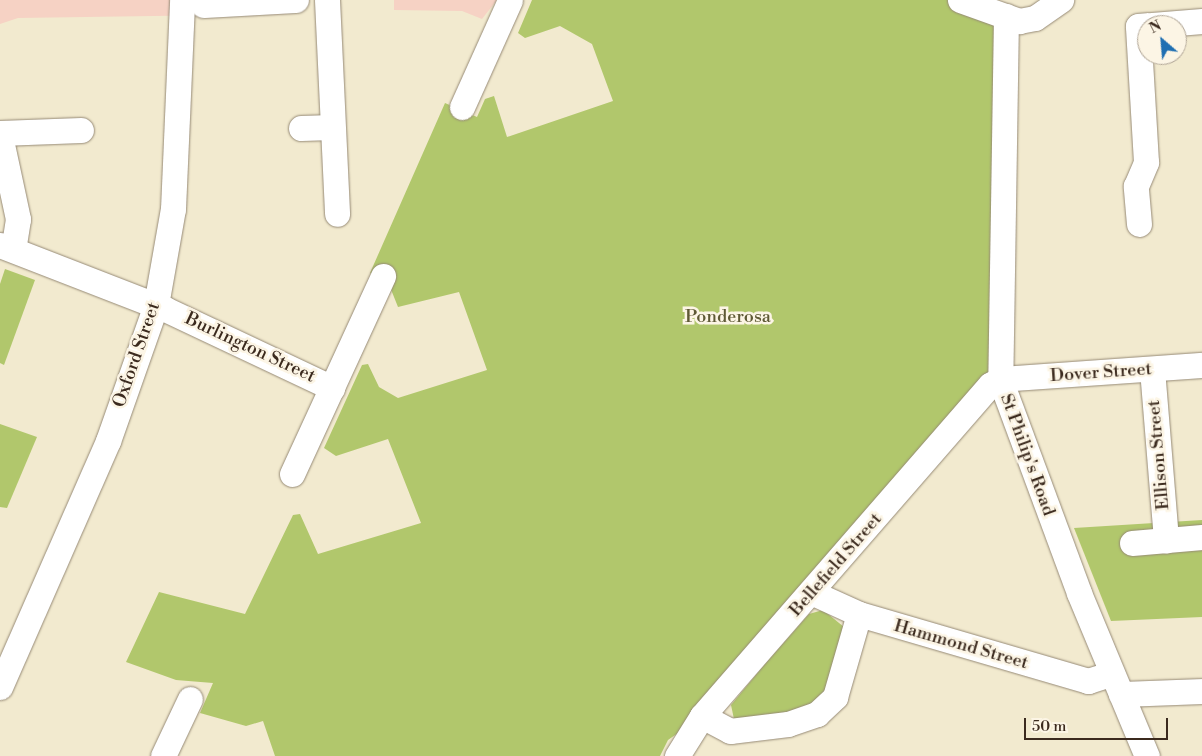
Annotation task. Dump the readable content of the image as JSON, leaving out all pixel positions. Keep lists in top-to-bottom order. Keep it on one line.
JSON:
{"streets":{"street":["Burlington Street","Oxford Street","Dover Street","St Philip's Road","Ellison Street","Bellefield Street","Hammond Street"]},"crossings":[["Burlington Street","Oxford Street"],["Dover Street","St Philip's Road"],["Dover Street","Ellison Street"],["Dover Street","Bellefield Street"],["St Philip's Road","Bellefield Street"],["St Philip's Road","Hammond Street"],["Bellefield Street","Hammond Street"]],"parks":["Ponderosa"],"scale_bar":"50 m","north":"top left"}
